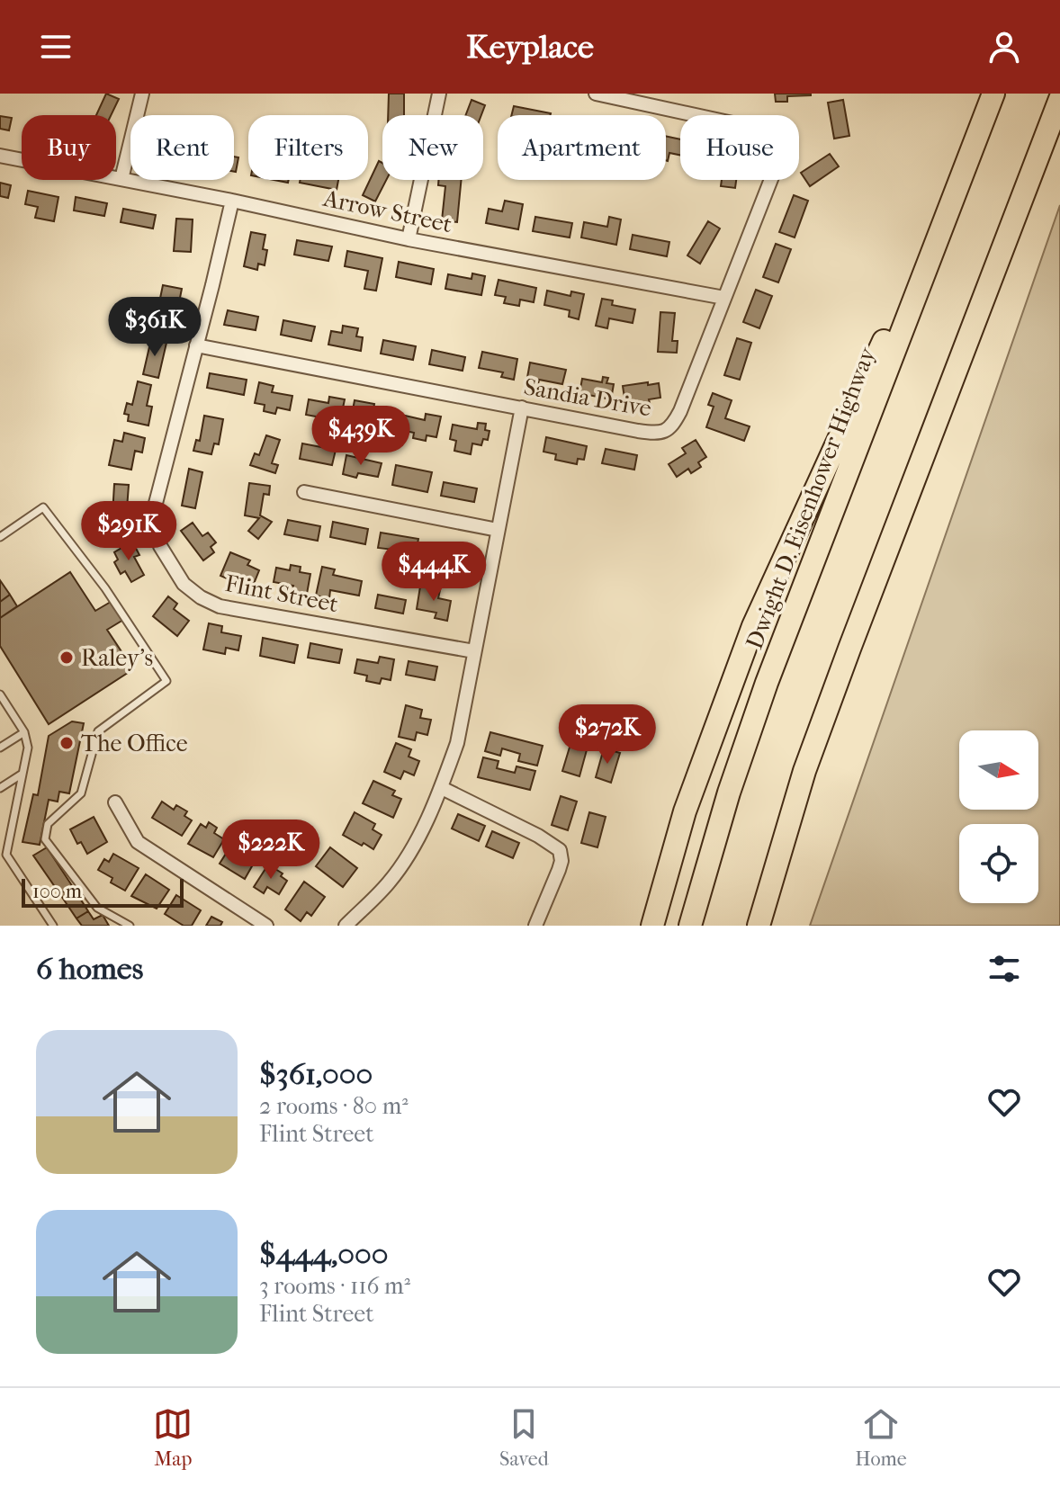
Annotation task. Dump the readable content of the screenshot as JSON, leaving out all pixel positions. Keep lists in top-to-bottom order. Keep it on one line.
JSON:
{"streets":{"highway":["Dwight D. Eisenhower Highway"],"street":["Arrow Street","Sandia Drive","Flint Street"]},"crossings":[["Arrow Street","Sandia Drive"],["Arrow Street","Flint Street"],["Sandia Drive","Flint Street"]],"places":["Raley's","The Office"],"scale_bar":"100 m","north":"right","page":{"header":"Keyplace","chip":["Buy","Rent","Filters","New","Apartment","House"],"price":["$361K","$439K","$291K","$444K","$272K","$222K"],"scale":"100 m","heading":"6 homes","list":[{"name":"$361,000","note":"2 rooms · 80 m² · Flint Street"},{"name":"$444,000","note":"3 rooms · 116 m² · Flint Street"}],"tabs":["Map","Saved","Home"]}}
